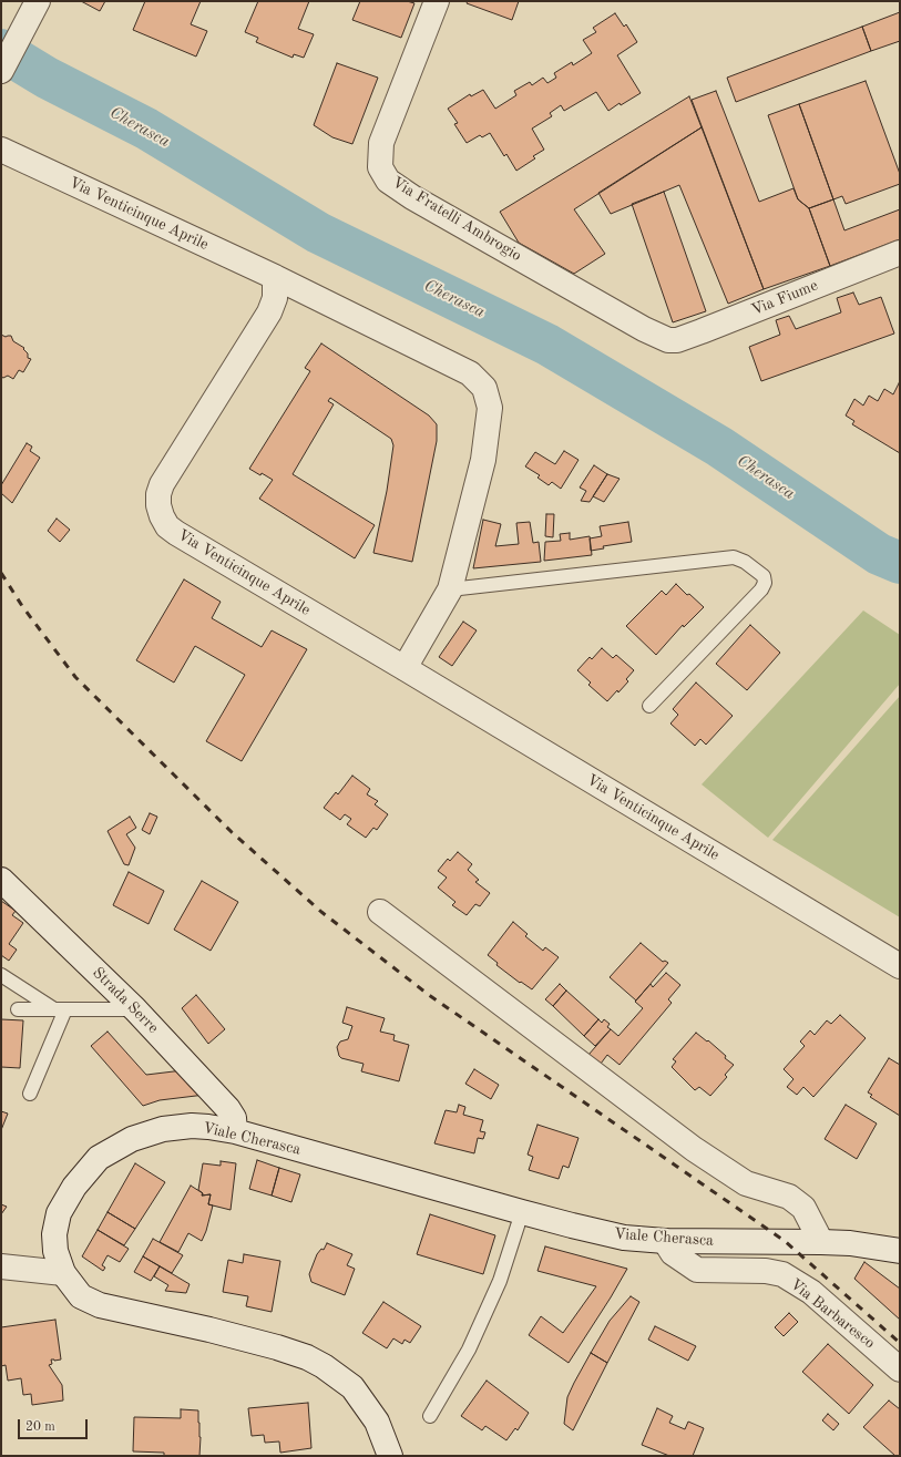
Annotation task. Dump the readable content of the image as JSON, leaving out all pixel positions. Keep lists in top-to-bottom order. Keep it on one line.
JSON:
{"streets":{"street":["Via Venticinque Aprile","Via Fratelli Ambrogio","Via Fiume","Strada Serre","Viale Cherasca","Via Barbaresco"]},"crossings":[["Via Fratelli Ambrogio","Via Fiume"],["Strada Serre","Viale Cherasca"],["Viale Cherasca","Via Barbaresco"]],"water":["Cherasca"],"scale_bar":"20 m"}
